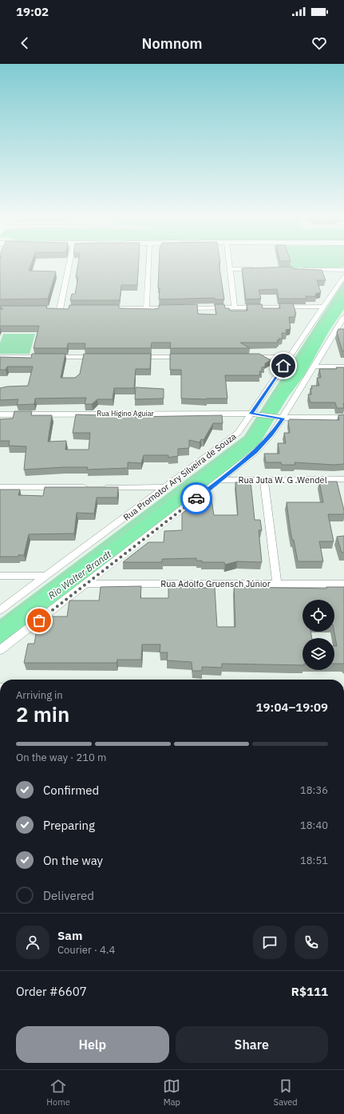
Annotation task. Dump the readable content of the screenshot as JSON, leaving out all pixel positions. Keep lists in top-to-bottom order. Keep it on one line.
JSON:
{"streets":{"street":["Rua Higino Aguiar","Rua Promotor Ary Silveira de Souza","Rua Juta W. G .Wendel","Rua Adolfo Gruensch Júnior"]},"crossings":[["Rua Higino Aguiar","Rua Promotor Ary Silveira de Souza"]],"water":["Rio Walter Brandt"],"page":{"status":"19:02","header":"Nomnom","heading":["2 min","Arriving in","19:04–19:09"],"panel":["Sam","Courier · 4.4","Order #6607","R$111"],"bar":"On the way · 210 m","list":[["Confirmed","18:36"],["Preparing","18:40"],["On the way","18:51"],"Delivered"],"buttons":["Help","Share"],"tabs":["Home","Map","Saved"]}}
